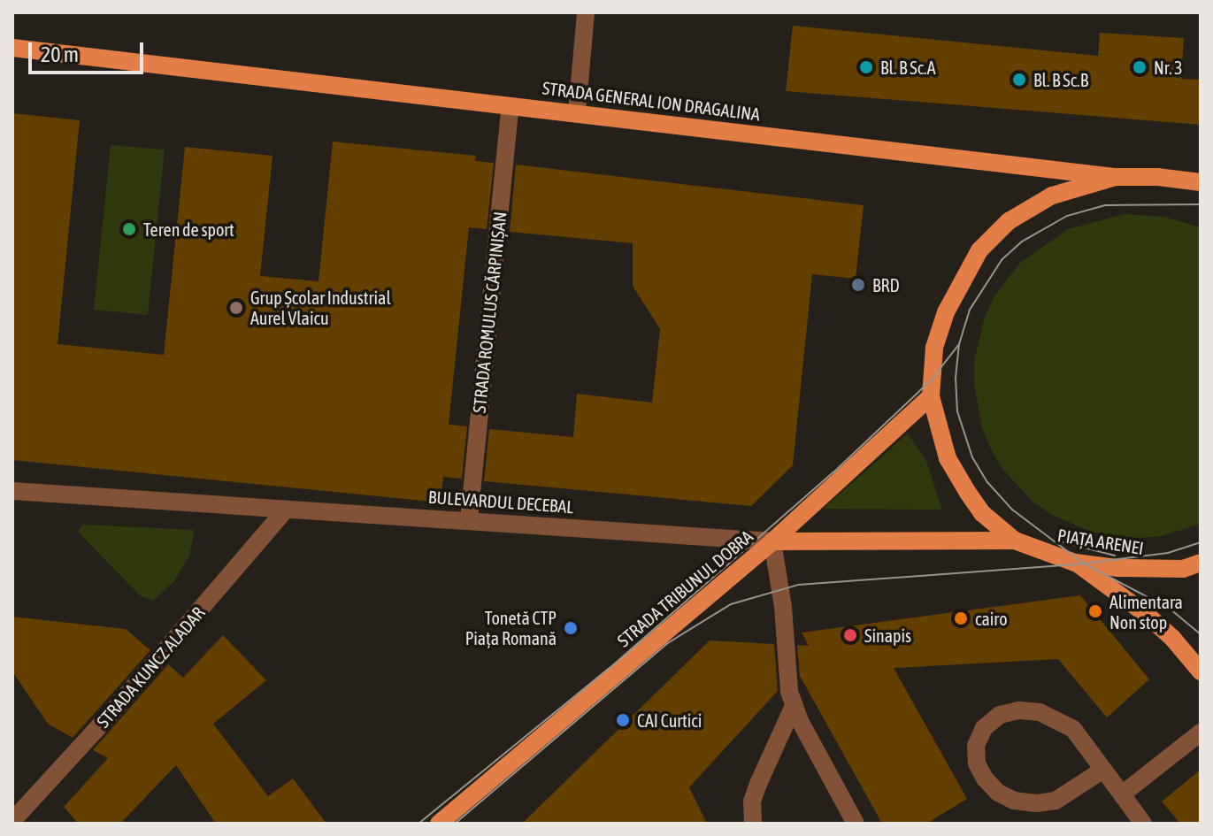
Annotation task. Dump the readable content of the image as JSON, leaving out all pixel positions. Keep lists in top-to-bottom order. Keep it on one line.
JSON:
{"streets":{"main road":["STRADA GENERAL ION DRAGALINA","PIAȚA ARENEI","STRADA TRIBUNUL DOBRA"],"street":["STRADA ROMULUS CĂRPINIȘAN","BULEVARDUL DECEBAL","STRADA KUNCZ ALADAR"]},"crossings":[["STRADA GENERAL ION DRAGALINA","STRADA ROMULUS CĂRPINIȘAN"],["STRADA GENERAL ION DRAGALINA","PIAȚA ARENEI"],["STRADA ROMULUS CĂRPINIȘAN","BULEVARDUL DECEBAL"],["BULEVARDUL DECEBAL","STRADA TRIBUNUL DOBRA"],["BULEVARDUL DECEBAL","STRADA KUNCZ ALADAR"],["PIAȚA ARENEI","STRADA TRIBUNUL DOBRA"]],"places":["Bl. B Sc.A","Nr. 3","Bl. B Sc.B","Teren de sport","BRD","Grup Școlar Industrial Aurel Vlaicu","Alimentara Non stop","cairo","Tonetă CTP Piața Romană","Sinapis","CAI Curtici"],"scale_bar":"20 m"}
